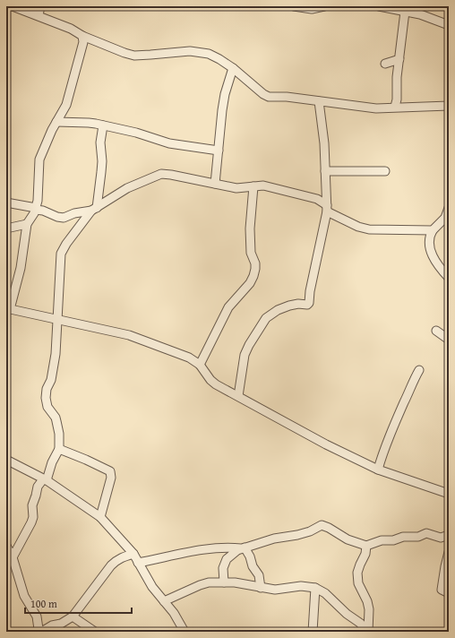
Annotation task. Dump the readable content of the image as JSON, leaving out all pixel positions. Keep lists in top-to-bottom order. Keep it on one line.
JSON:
{"scale_bar":"100 m"}
